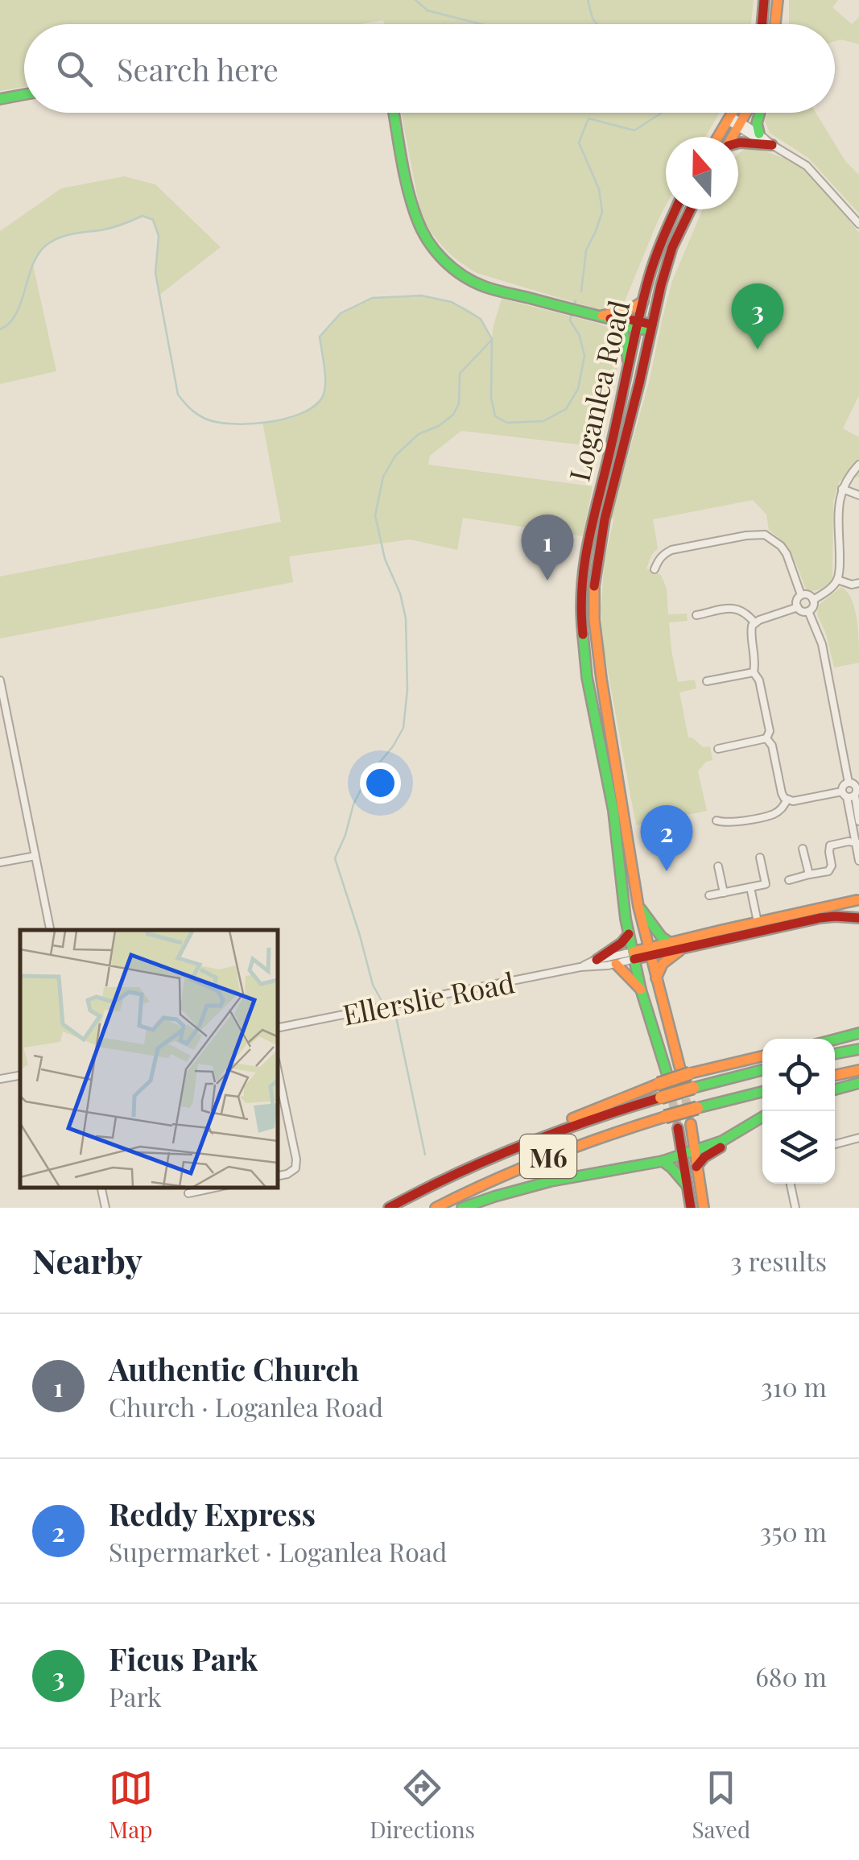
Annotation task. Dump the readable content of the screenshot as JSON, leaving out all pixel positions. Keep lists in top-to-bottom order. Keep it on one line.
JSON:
{"streets":{"main road":["Loganlea Road","M6"],"street":["Ellerslie Road"]},"crossings":[["Loganlea Road","Ellerslie Road"]],"north":"top","page":{"search":"Search here","pins":["3","1","2"],"heading":["Nearby","3 results"],"list":[{"mark":"1","name":"Authentic Church","note":"Church · Loganlea Road","value":"310 m"},{"mark":"2","name":"Reddy Express","note":"Supermarket · Loganlea Road","value":"350 m"},{"mark":"3","name":"Ficus Park","note":"Park","value":"680 m"}],"nav":["Map","Directions","Saved"]}}
